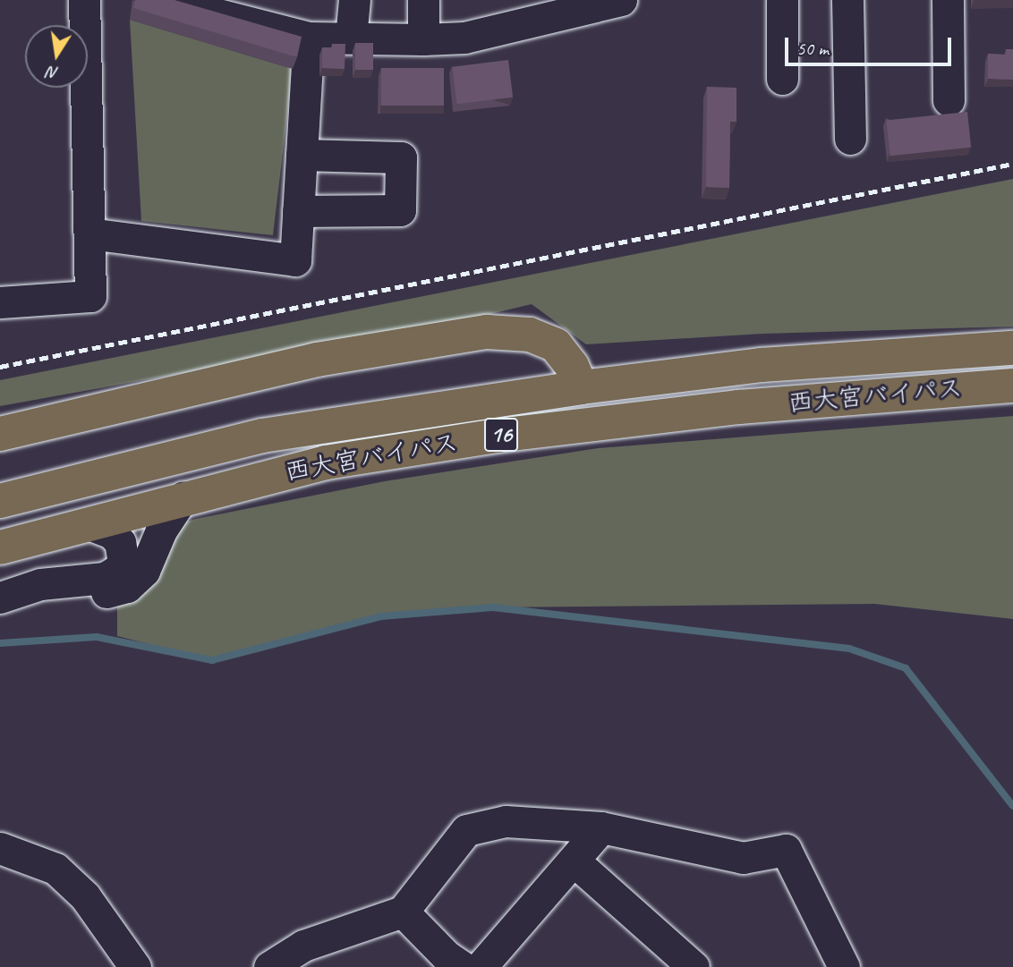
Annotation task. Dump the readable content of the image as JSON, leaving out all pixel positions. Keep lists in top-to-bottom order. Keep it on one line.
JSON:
{"streets":{"highway":["西大宮バイパス","16"]},"scale_bar":"50 m","north":"bottom"}
